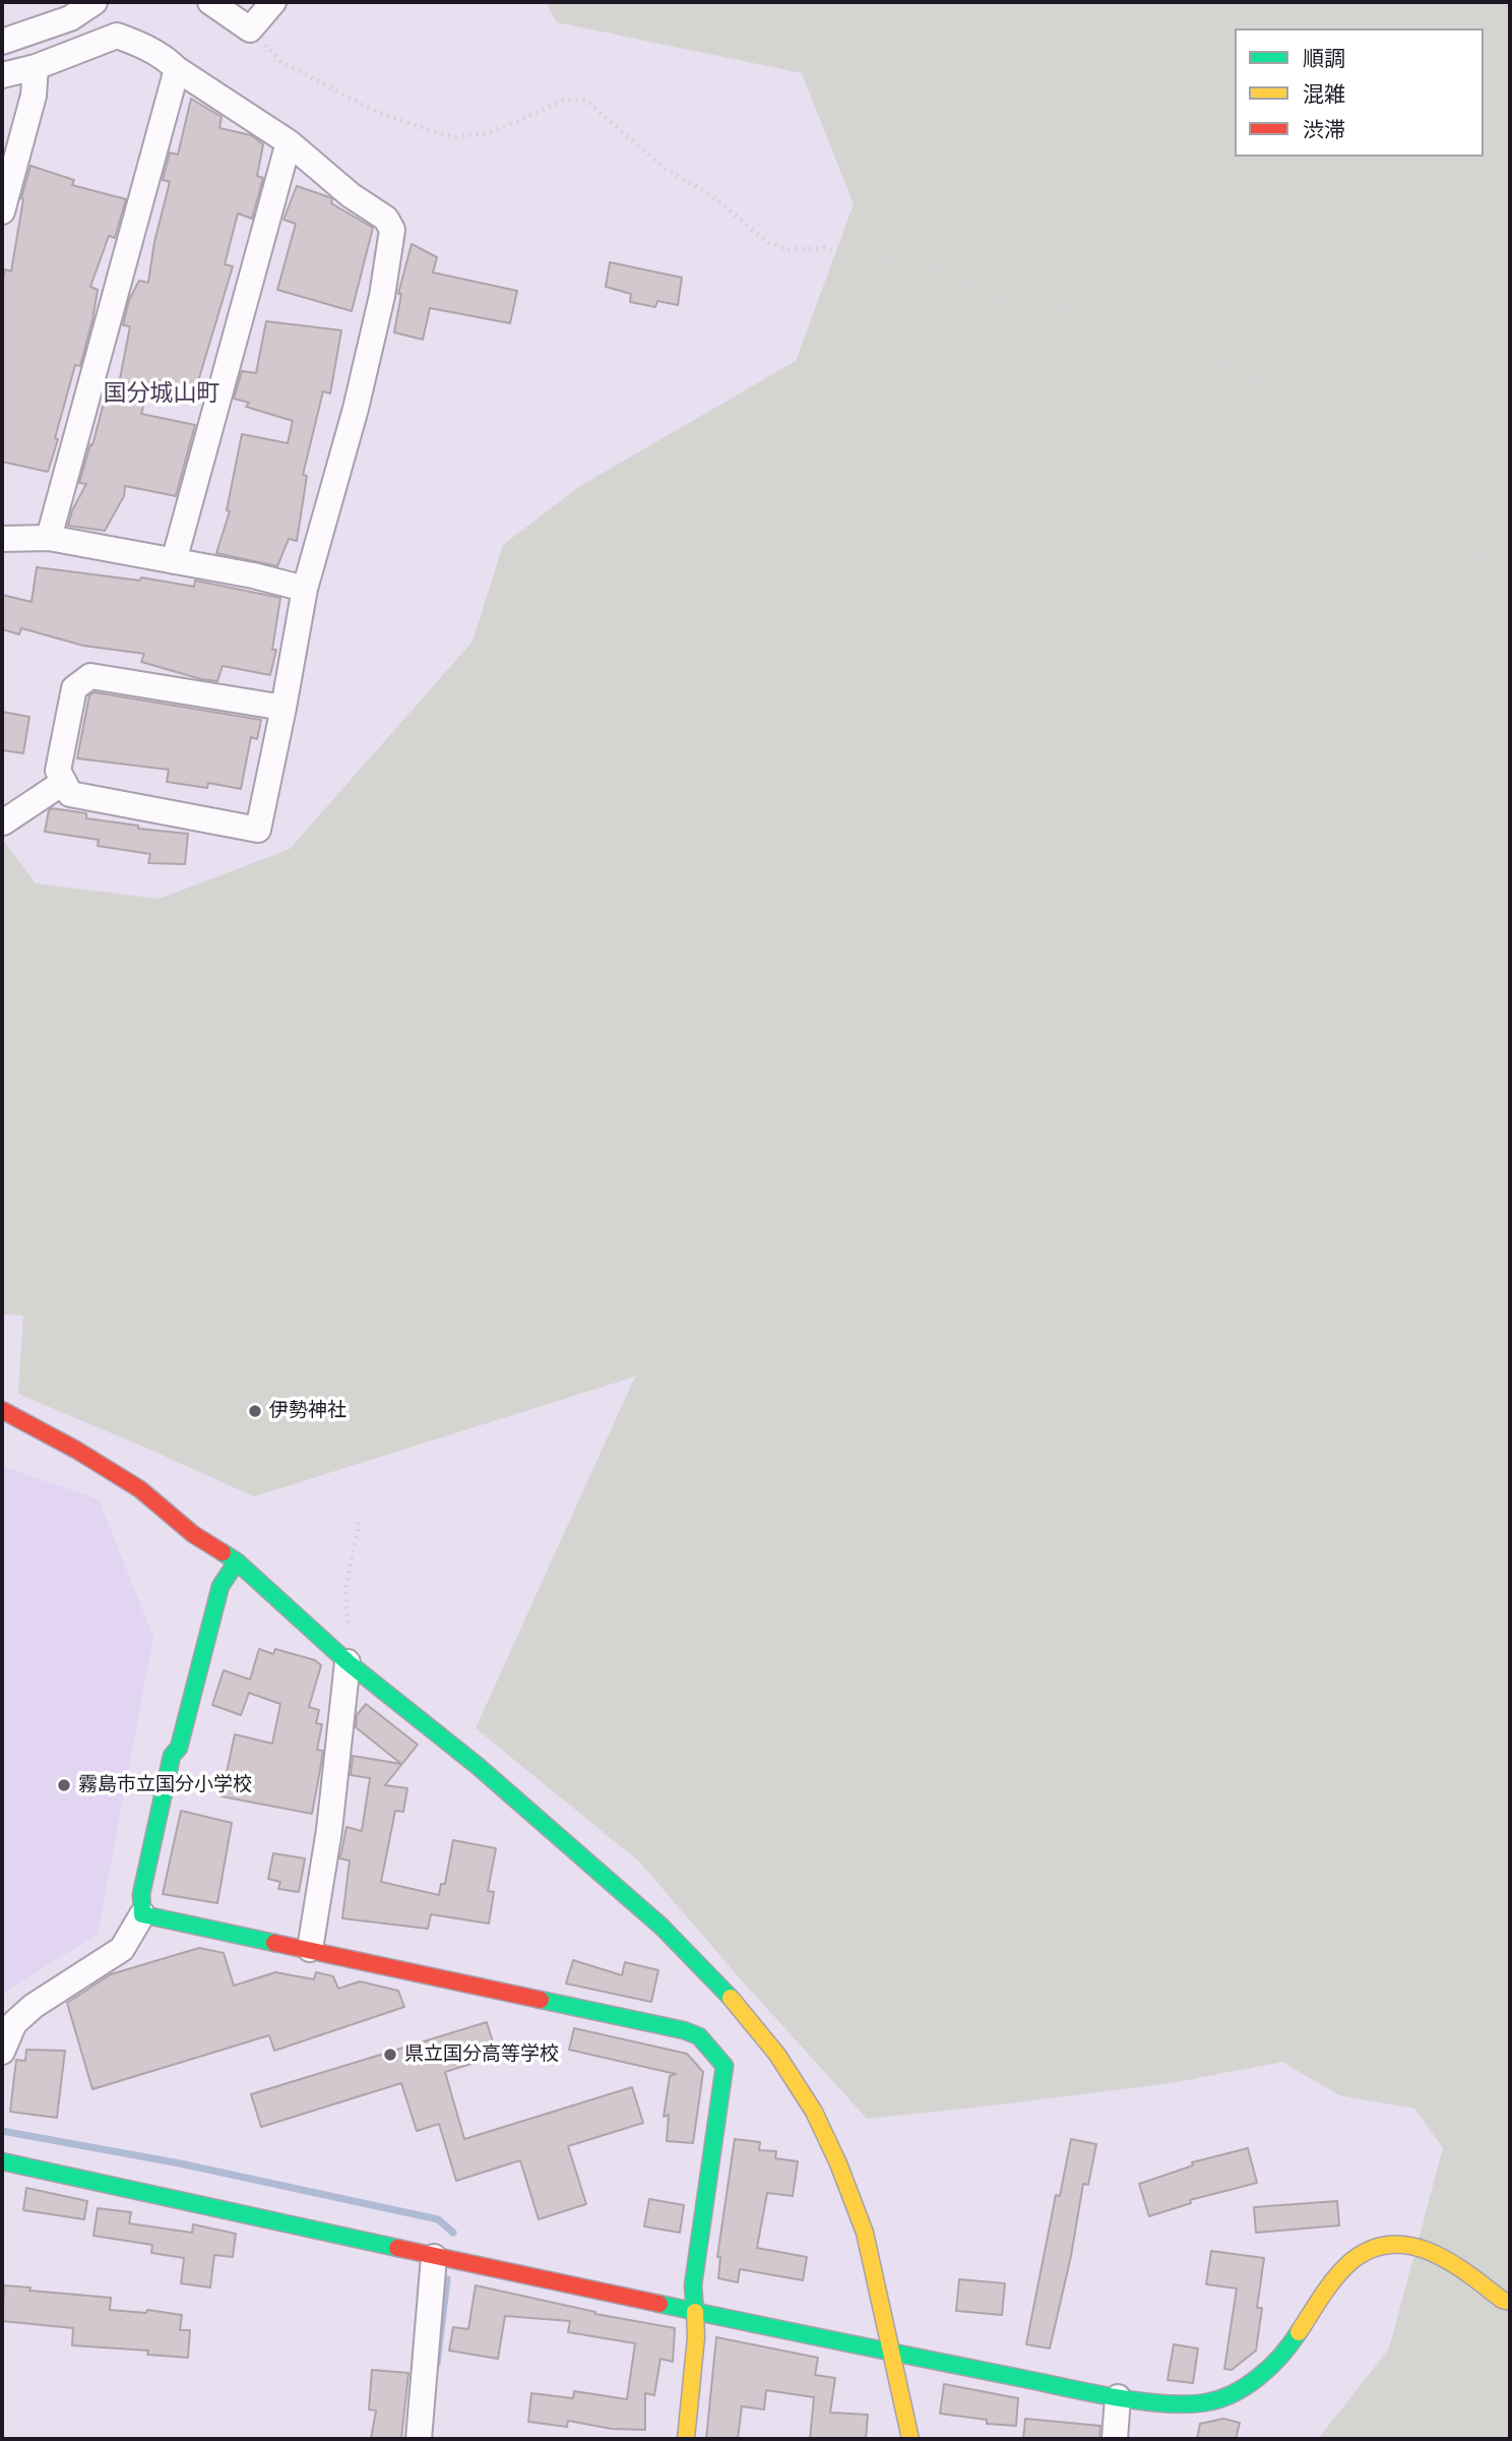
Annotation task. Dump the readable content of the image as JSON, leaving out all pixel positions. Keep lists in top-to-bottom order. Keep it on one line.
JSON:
{"districts":["国分城山町"],"places":["伊勢神社","霧島市立国分小学校","県立国分高等学校"],"legend":["順調","混雑","渋滞"]}
